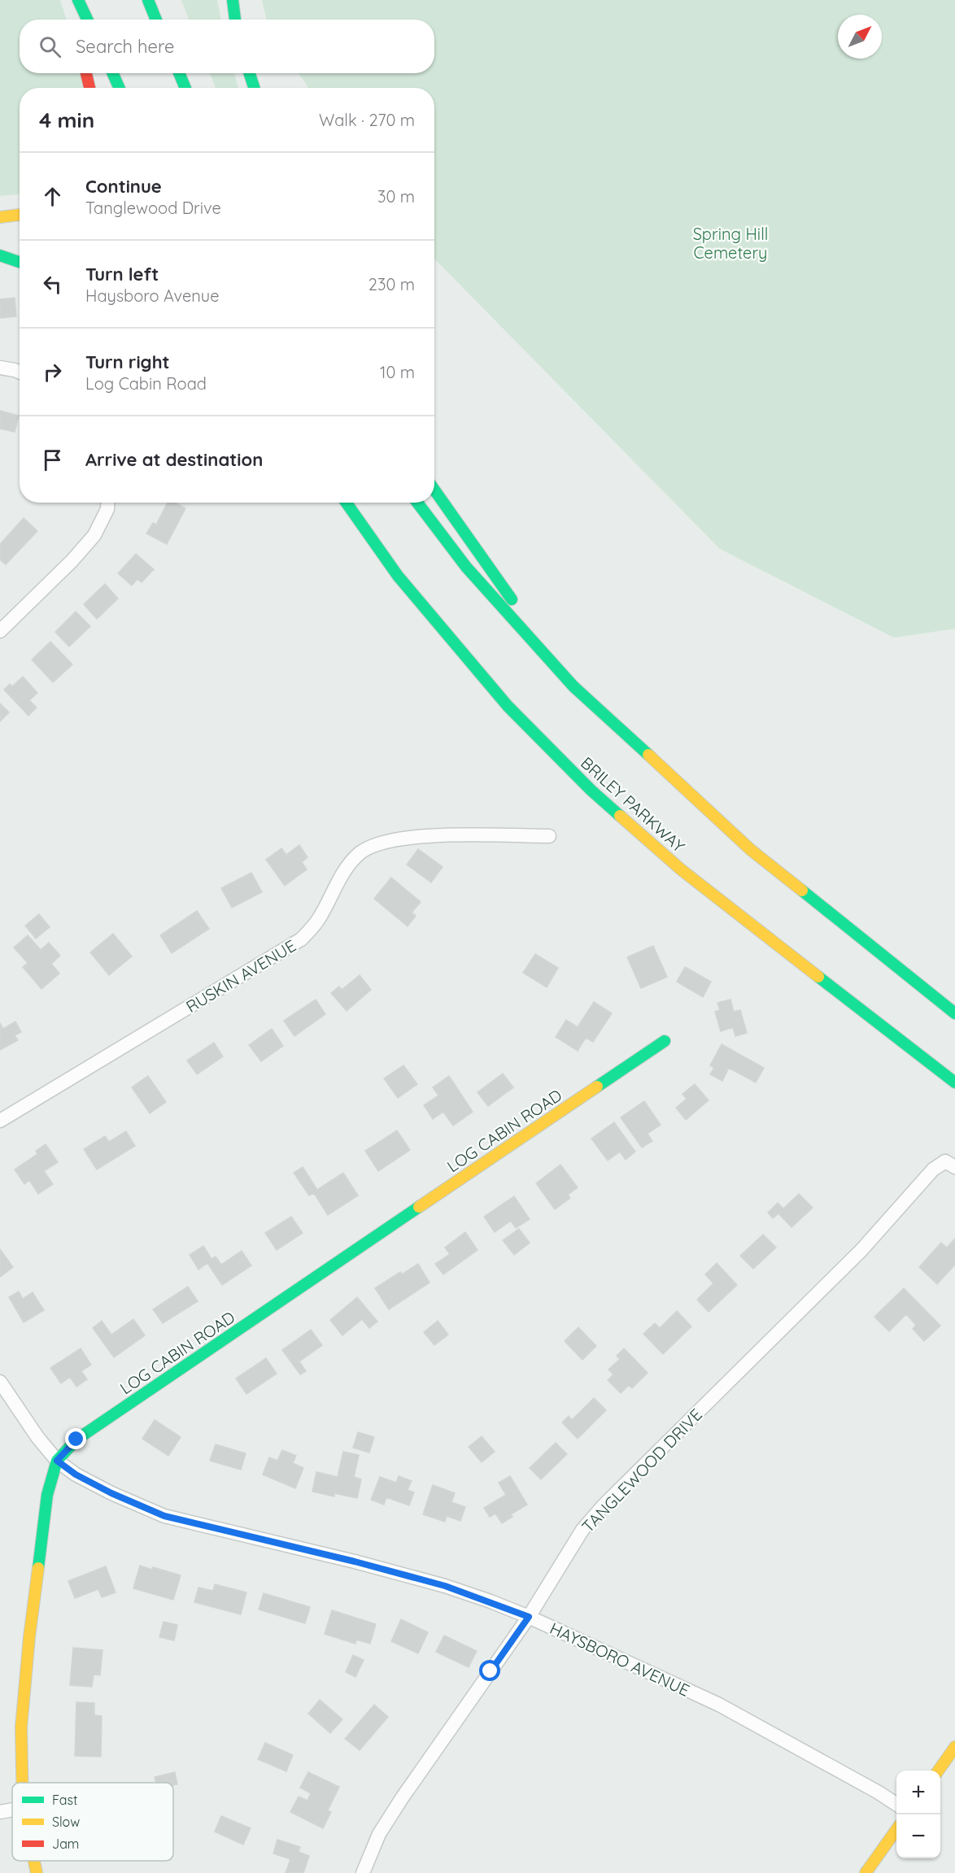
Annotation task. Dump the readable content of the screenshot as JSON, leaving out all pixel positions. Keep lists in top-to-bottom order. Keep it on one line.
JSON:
{"streets":{"main road":["BRILEY PARKWAY","LOG CABIN ROAD"],"street":["RUSKIN AVENUE","TANGLEWOOD DRIVE","HAYSBORO AVENUE"]},"crossings":[["LOG CABIN ROAD","HAYSBORO AVENUE"],["TANGLEWOOD DRIVE","HAYSBORO AVENUE"]],"parks":["Spring Hill Cemetery"],"legend":["Fast","Slow","Jam"],"north":"top right","page":{"search":"Search here","heading":["4 min","Walk · 270 m"],"list":[["Continue","Tanglewood Drive","30 m"],["Turn left","Haysboro Avenue","230 m"],["Turn right","Log Cabin Road","10 m"],"Arrive at destination"],"map_buttons":["+","−"]}}
